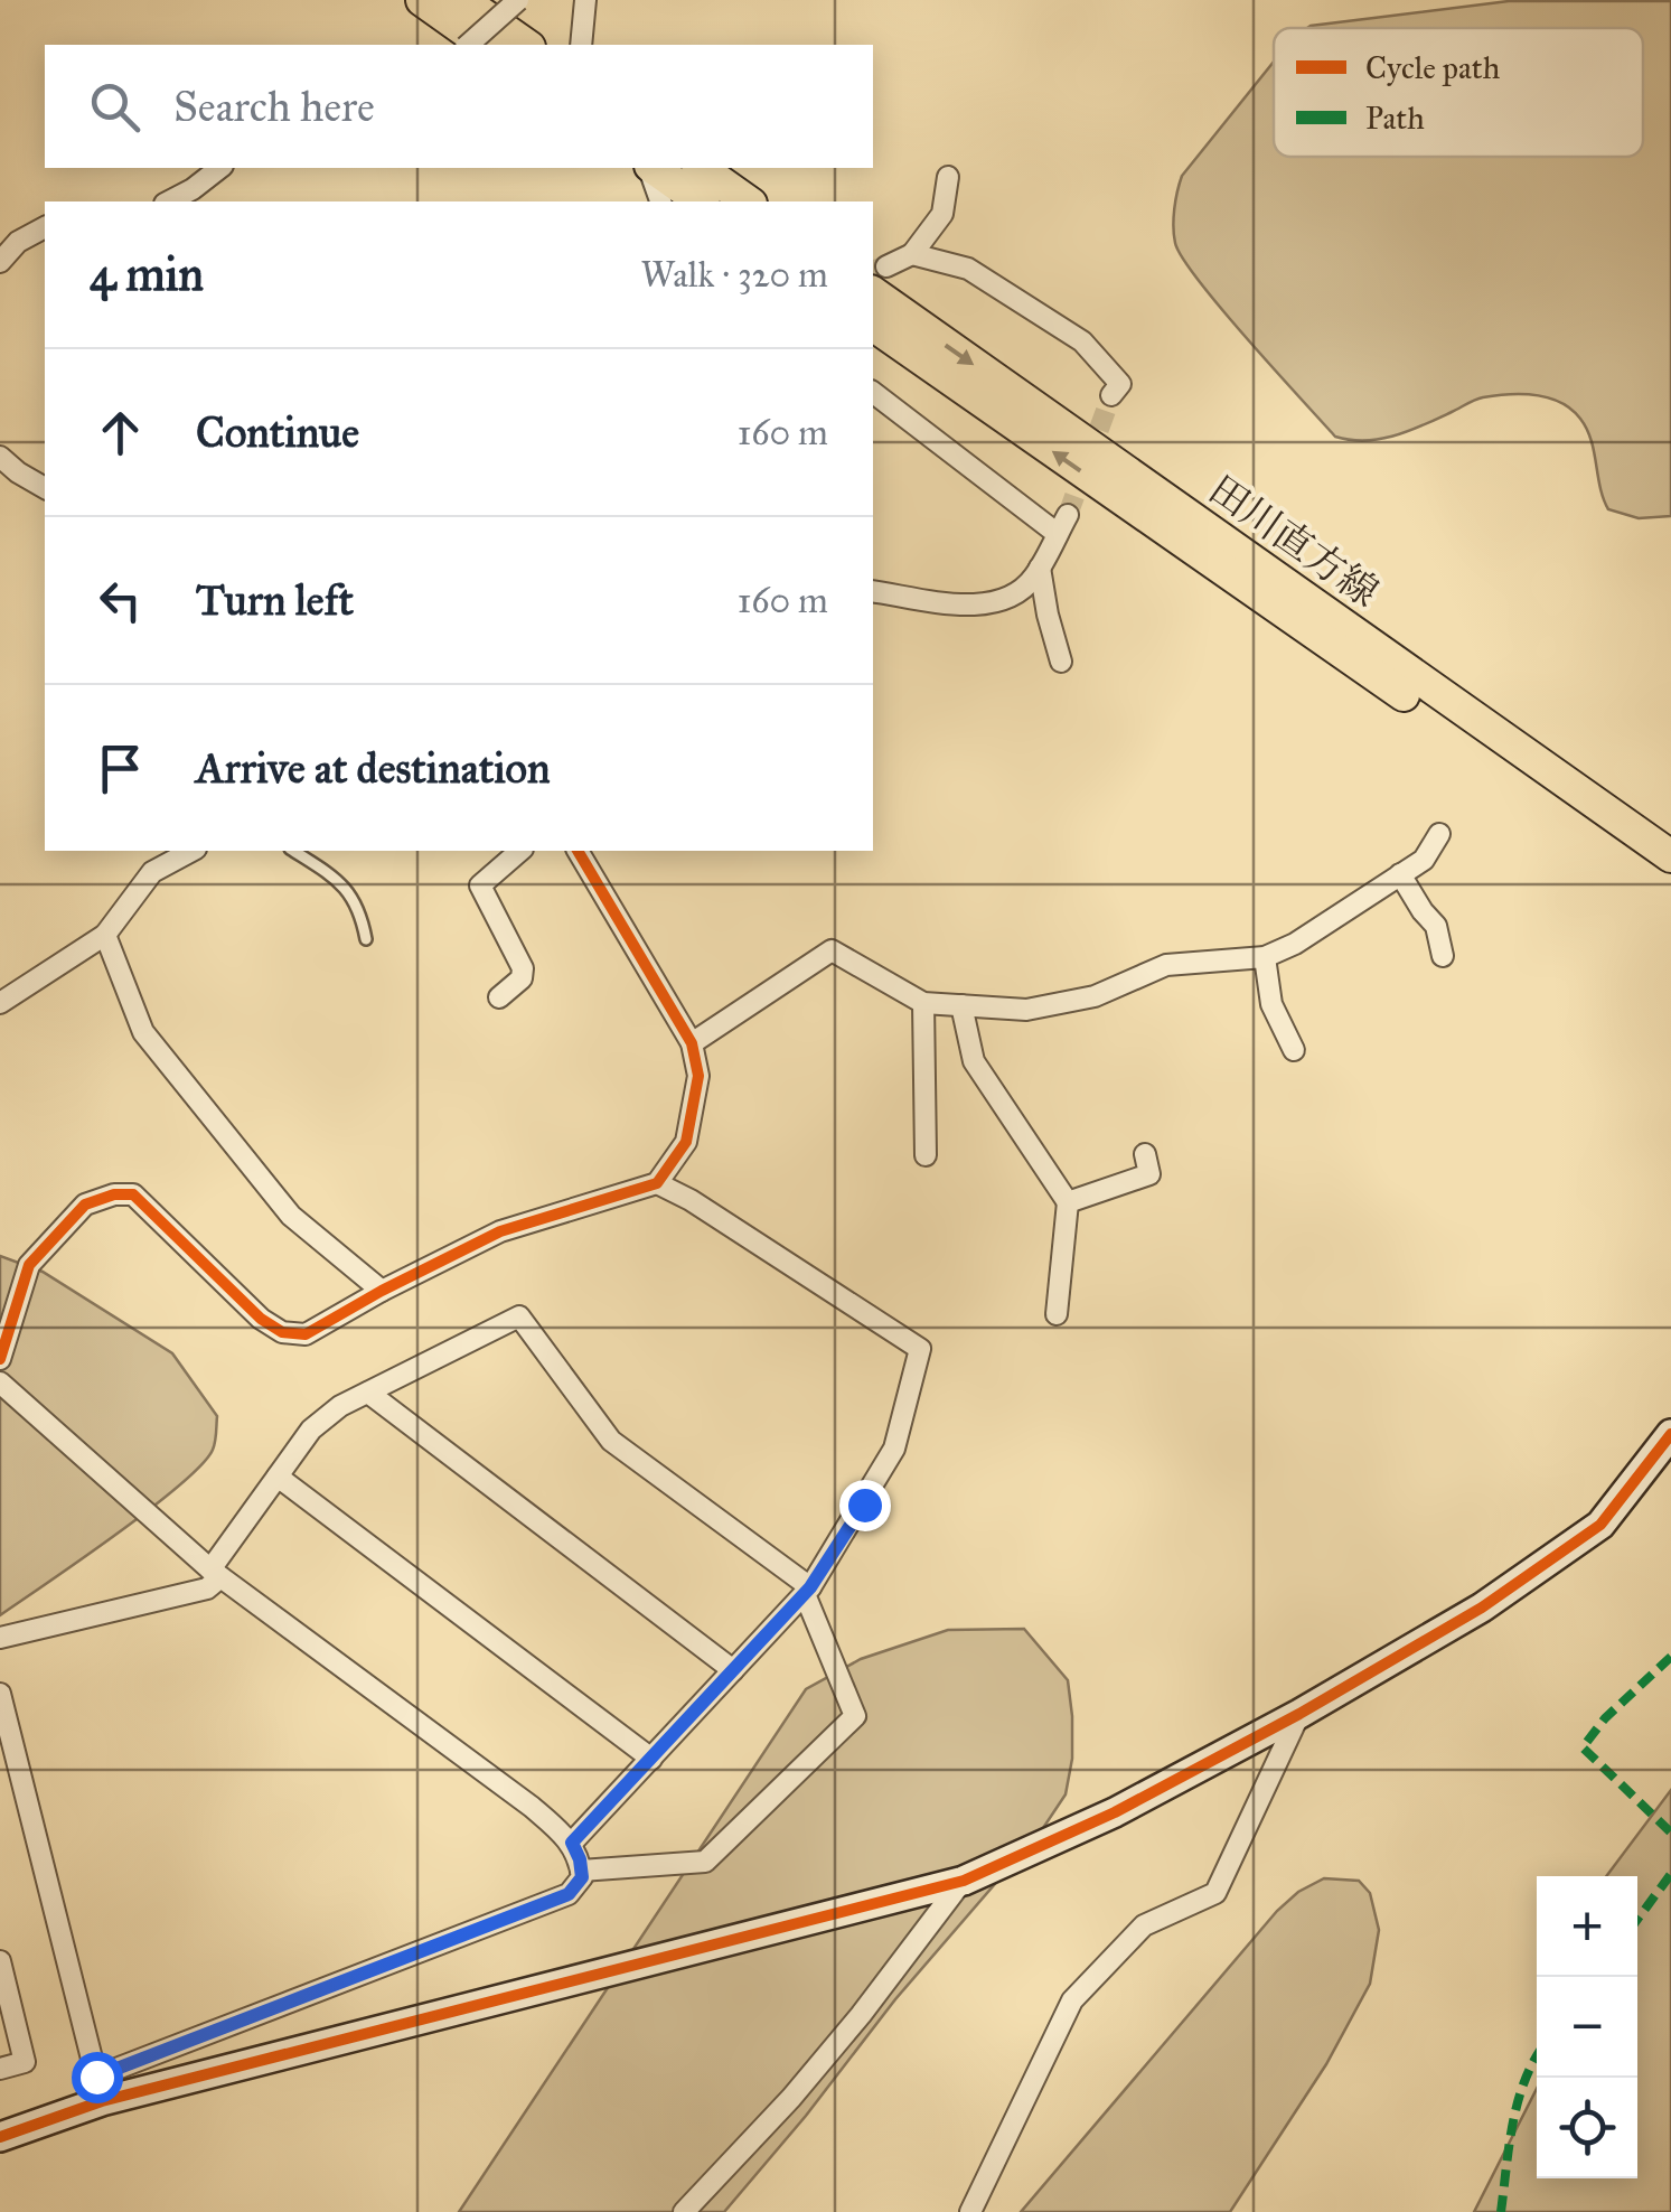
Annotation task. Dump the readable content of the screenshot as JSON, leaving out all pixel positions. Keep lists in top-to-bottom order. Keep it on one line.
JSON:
{"streets":{"main road":["田川直方線"]},"legend":["Cycle path","Path"],"page":{"search":"Search here","heading":["4 min","Walk · 320 m"],"list":[["Continue","160 m"],["Turn left","160 m"],"Arrive at destination"],"map_buttons":["+","−"]}}
